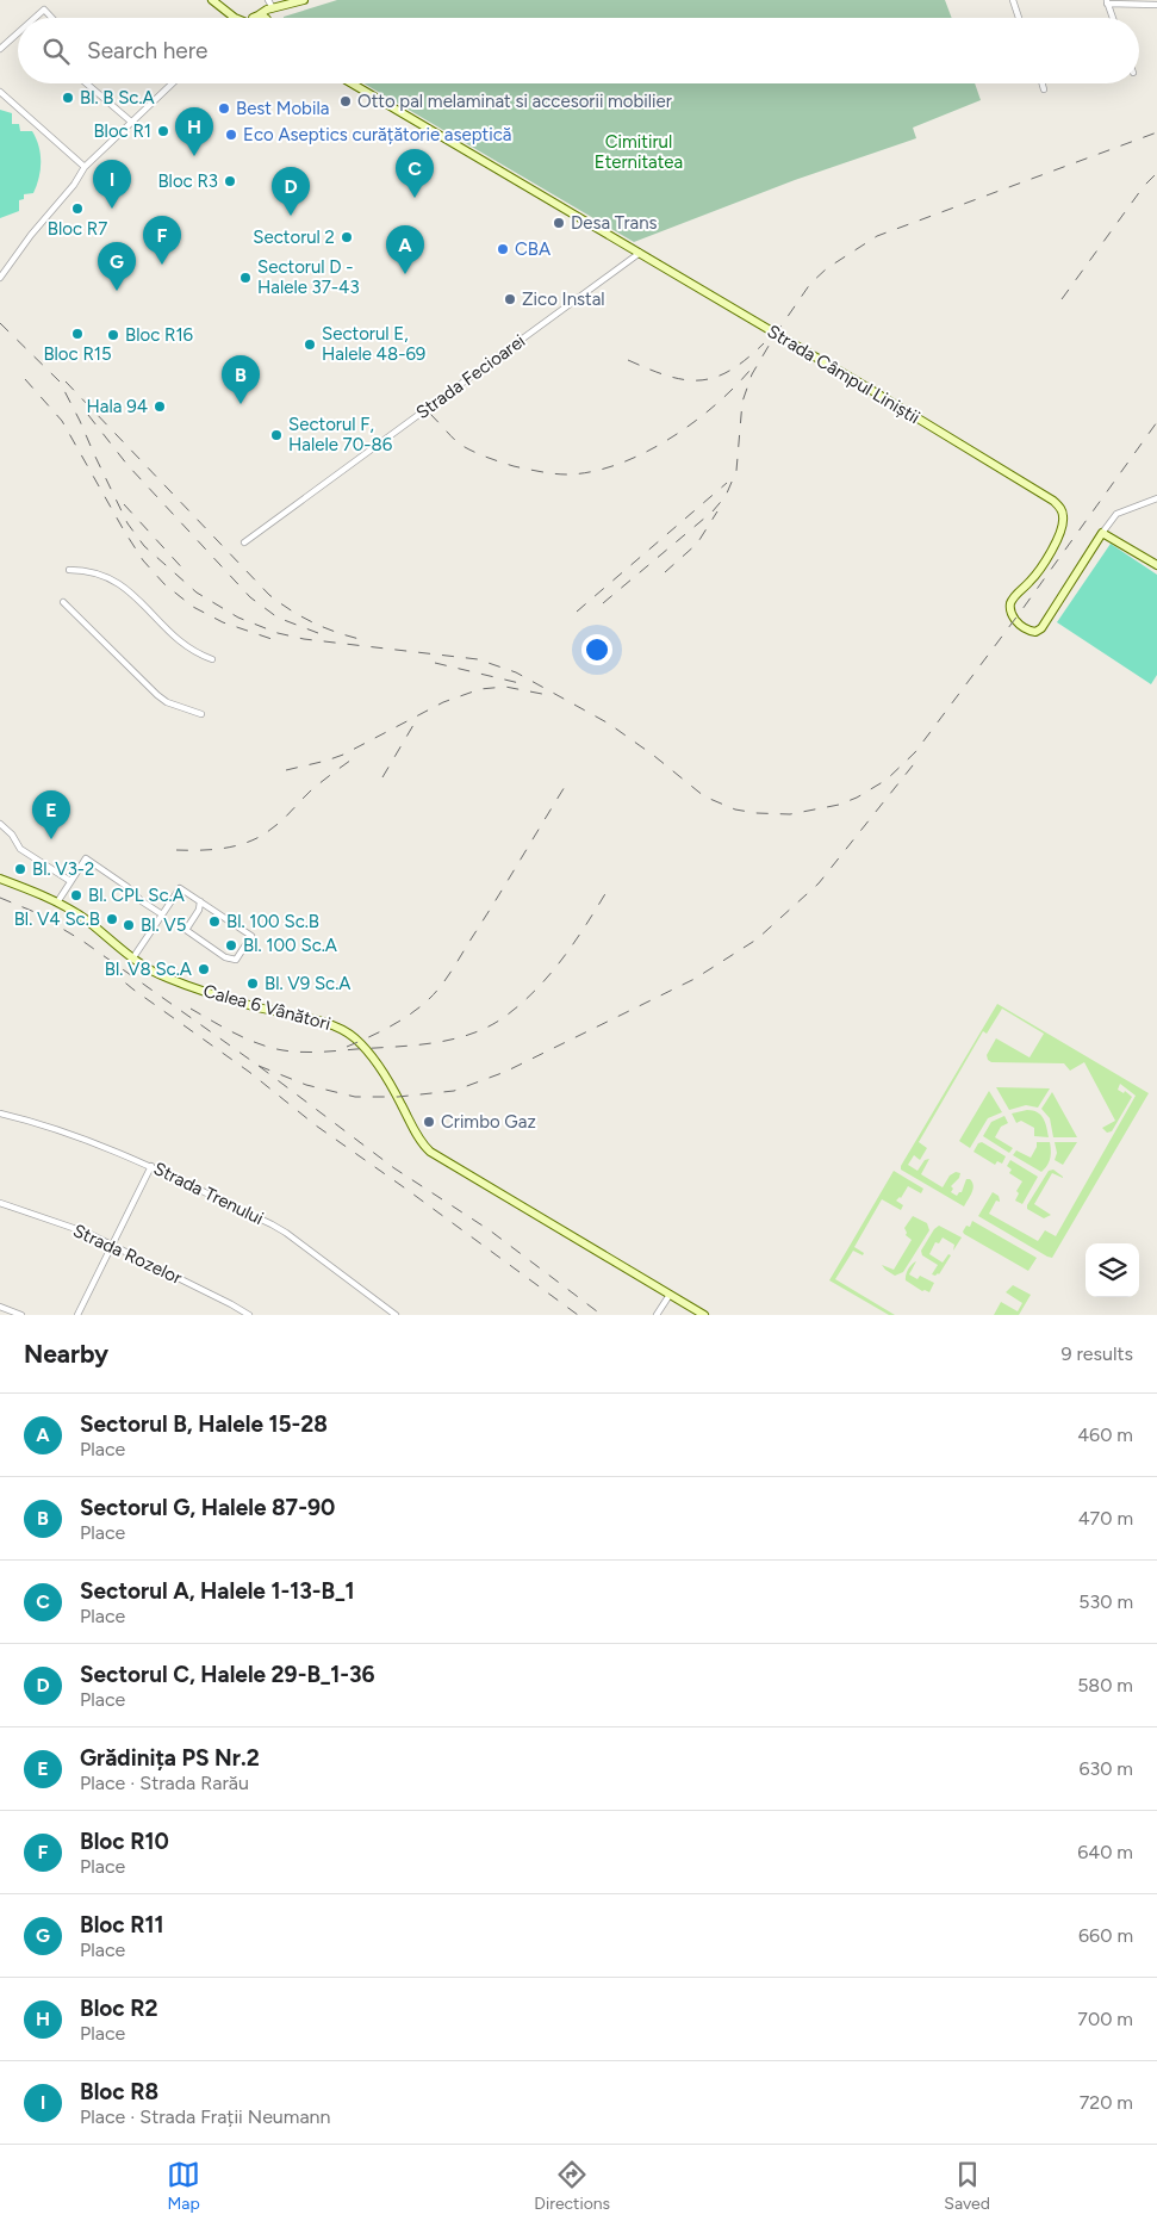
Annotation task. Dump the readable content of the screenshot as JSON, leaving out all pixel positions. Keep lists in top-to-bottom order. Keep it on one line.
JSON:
{"streets":{"street":["Strada Câmpul Liniștii","Strada Fecioarei","Calea 6 Vânători","Strada Trenului","Strada Rozelor"]},"crossings":[["Strada Câmpul Liniștii","Strada Fecioarei"]],"parks":["Cimitirul Eternitatea"],"places":["Bl. B Sc.A","Otto pal melaminat si accesorii mobilier","Best Mobila","Bloc R1","Eco Aseptics curățătorie aseptică","Bloc R3","Bloc R7","Desa Trans","Sectorul 2","CBA","Sectorul D - Halele 37-43","Zico Instal","Bloc R15","Bloc R16","Sectorul E, Halele 48-69","Hala 94","Sectorul F, Halele 70-86","Bl. V3-2","Bl. CPL Sc.A","Bl. V4 Sc.B","Bl. 100 Sc.B","Bl. V5","Bl. 100 Sc.A","Bl. V8 Sc.A","Bl. V9 Sc.A","Crimbo Gaz"],"page":{"search":"Search here","pins":["H","C","I","D","F","A","G","B","E"],"heading":["Nearby","9 results"],"list":[{"mark":"A","name":"Sectorul B, Halele 15-28","note":"Place","value":"460 m"},{"mark":"B","name":"Sectorul G, Halele 87-90","note":"Place","value":"470 m"},{"mark":"C","name":"Sectorul A, Halele 1-13-B_1","note":"Place","value":"530 m"},{"mark":"D","name":"Sectorul C, Halele 29-B_1-36","note":"Place","value":"580 m"},{"mark":"E","name":"Grădinița PS Nr.2","note":"Place · Strada Rarău","value":"630 m"},{"mark":"F","name":"Bloc R10","note":"Place","value":"640 m"},{"mark":"G","name":"Bloc R11","note":"Place","value":"660 m"},{"mark":"H","name":"Bloc R2","note":"Place","value":"700 m"},{"mark":"I","name":"Bloc R8","note":"Place · Strada Frații Neumann","value":"720 m"}],"nav":["Map","Directions","Saved"]}}
